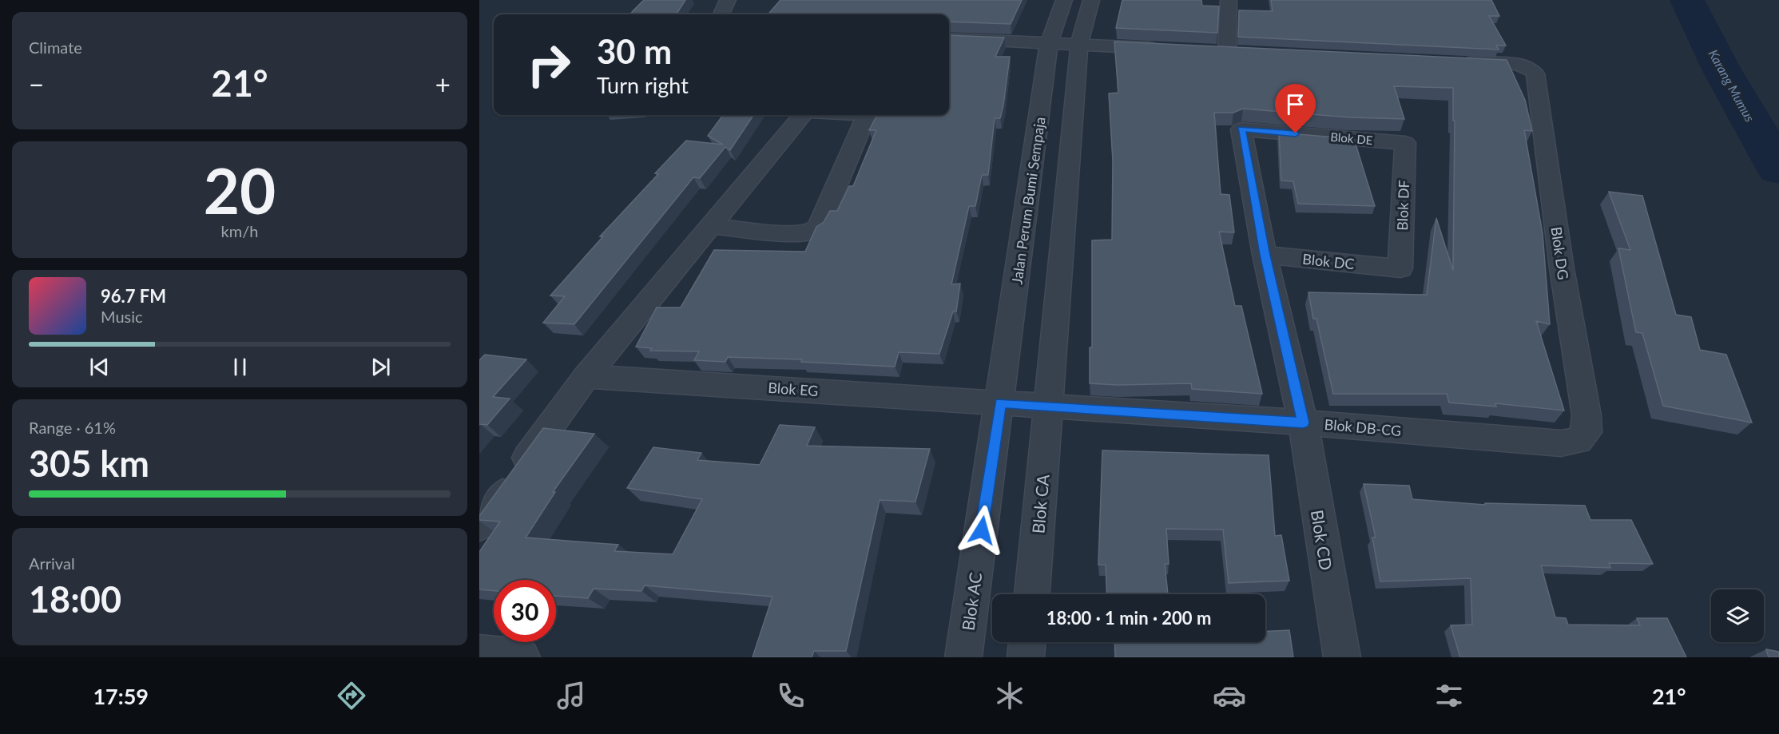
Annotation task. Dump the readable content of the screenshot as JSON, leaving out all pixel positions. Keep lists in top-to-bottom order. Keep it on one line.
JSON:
{"streets":{"street":["Blok DE","Jalan Perum Bumi Sempaja","Blok DF","Blok DG","Blok DC","Blok EG","Blok DB-CG","Blok CA","Blok CD","Blok AC"]},"crossings":[["Blok DE","Blok DF"],["Blok DE","Blok CD"],["Jalan Perum Bumi Sempaja","Blok EG"],["Jalan Perum Bumi Sempaja","Blok AC"],["Blok DF","Blok DC"],["Blok DG","Blok DB-CG"],["Blok DC","Blok CD"],["Blok EG","Blok DB-CG"],["Blok EG","Blok CA"],["Blok EG","Blok AC"],["Blok DB-CG","Blok CA"],["Blok DB-CG","Blok CD"]],"water":["Karang Mumus"],"page":{"tile":["Climate",["20","km/h"],["Range · 61%","305 km"],["Arrival","18:00"]],"turn":["30 m","Turn right"],"heat":["−","21°","+"],"song":["96.7 FM","Music"],"limit":"30","trip":"18:00 · 1 min · 200 m","tabs":["17:59","21°"]}}
